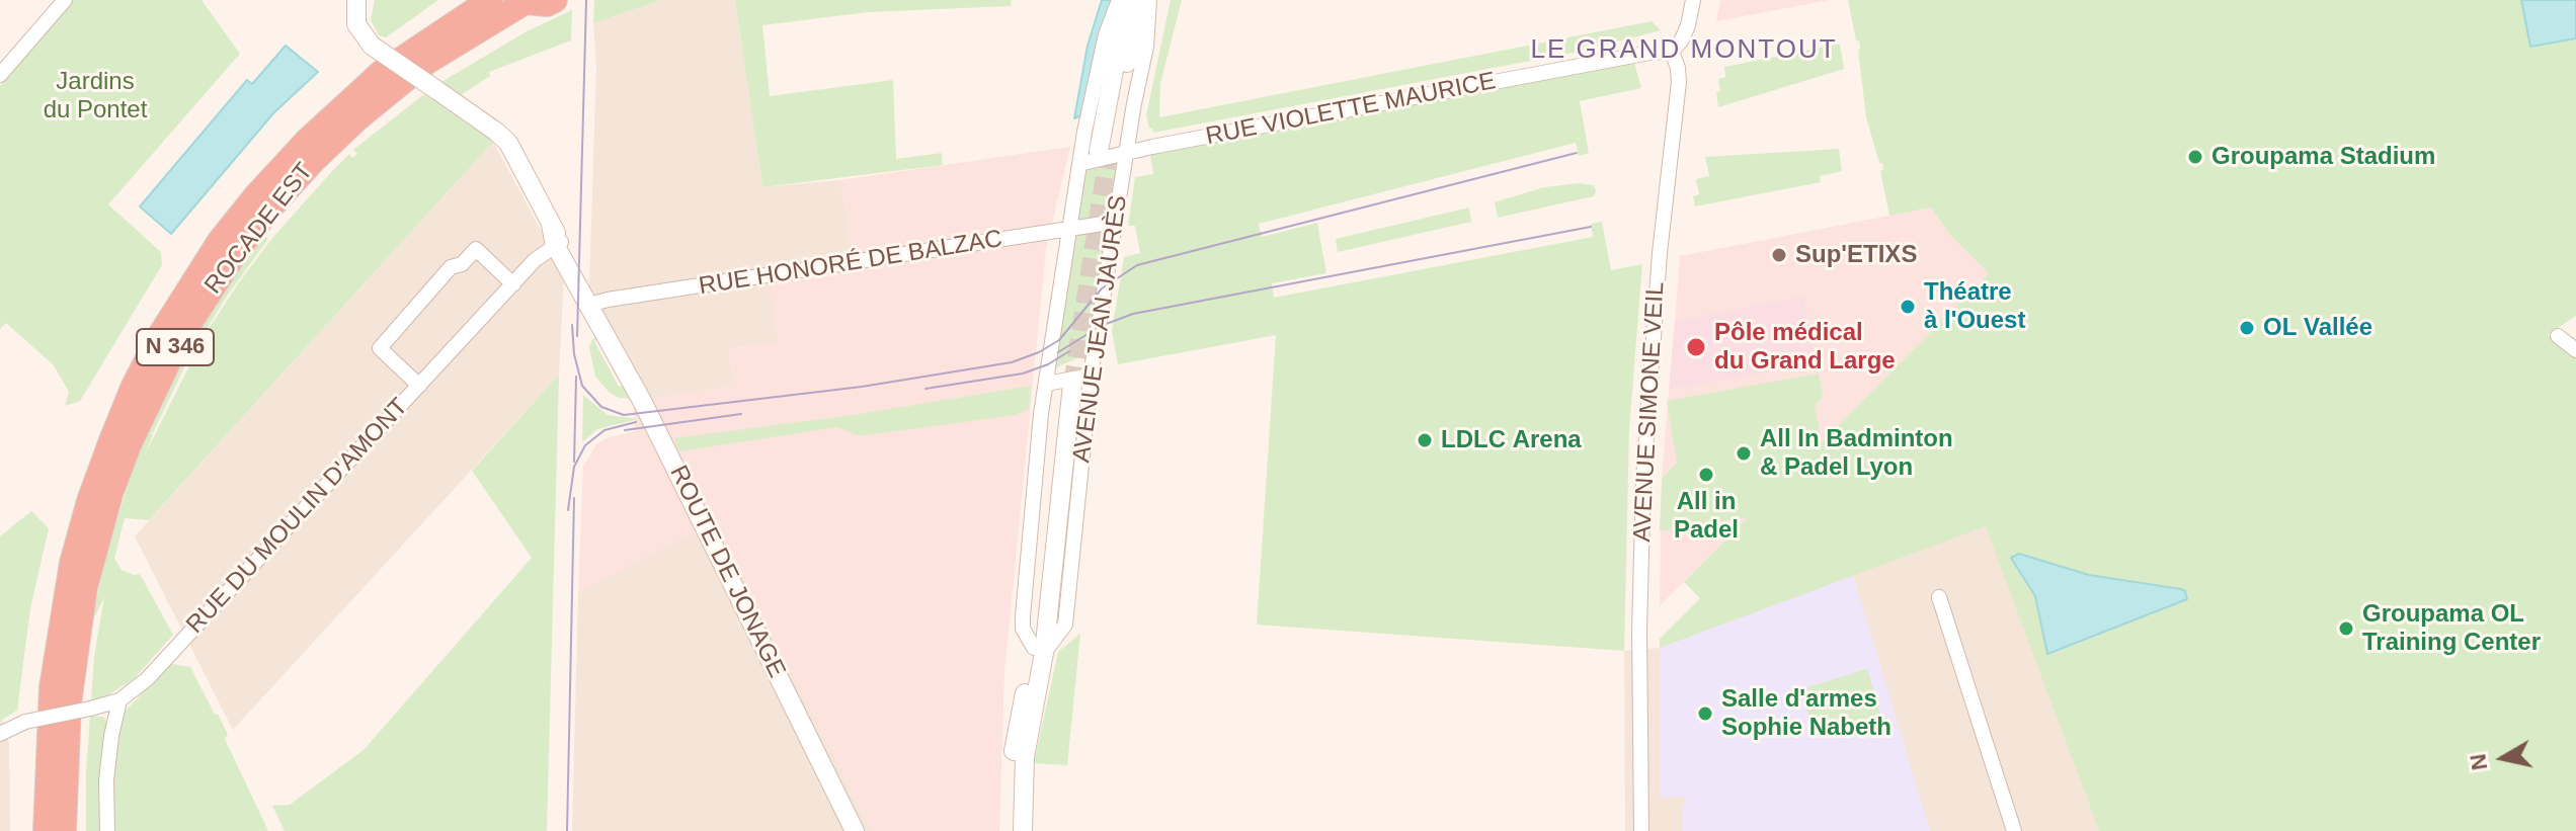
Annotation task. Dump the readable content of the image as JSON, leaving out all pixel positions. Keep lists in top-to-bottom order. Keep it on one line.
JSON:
{"streets":{"highway":["ROCADE EST","N 346"],"main road":["AVENUE JEAN JAURÈS","ROUTE DE JONAGE"],"street":["RUE VIOLETTE MAURICE","RUE HONORÉ DE BALZAC","AVENUE SIMONE VEIL","RUE DU MOULIN D'AMONT"]},"crossings":[["RUE VIOLETTE MAURICE","AVENUE JEAN JAURÈS"],["RUE VIOLETTE MAURICE","AVENUE SIMONE VEIL"],["RUE HONORÉ DE BALZAC","AVENUE JEAN JAURÈS"],["RUE HONORÉ DE BALZAC","ROUTE DE JONAGE"],["RUE DU MOULIN D'AMONT","ROUTE DE JONAGE"]],"districts":["LE GRAND MONTOUT"],"parks":["Jardins du Pontet"],"places":["Groupama Stadium","Sup'ETIXS","Théatre à l'Ouest","OL Vallée","Pôle médical du Grand Large","LDLC Arena","All In Badminton & Padel Lyon","All in Padel","Groupama OL Training Center","Salle d'armes Sophie Nabeth"],"north":"left"}
